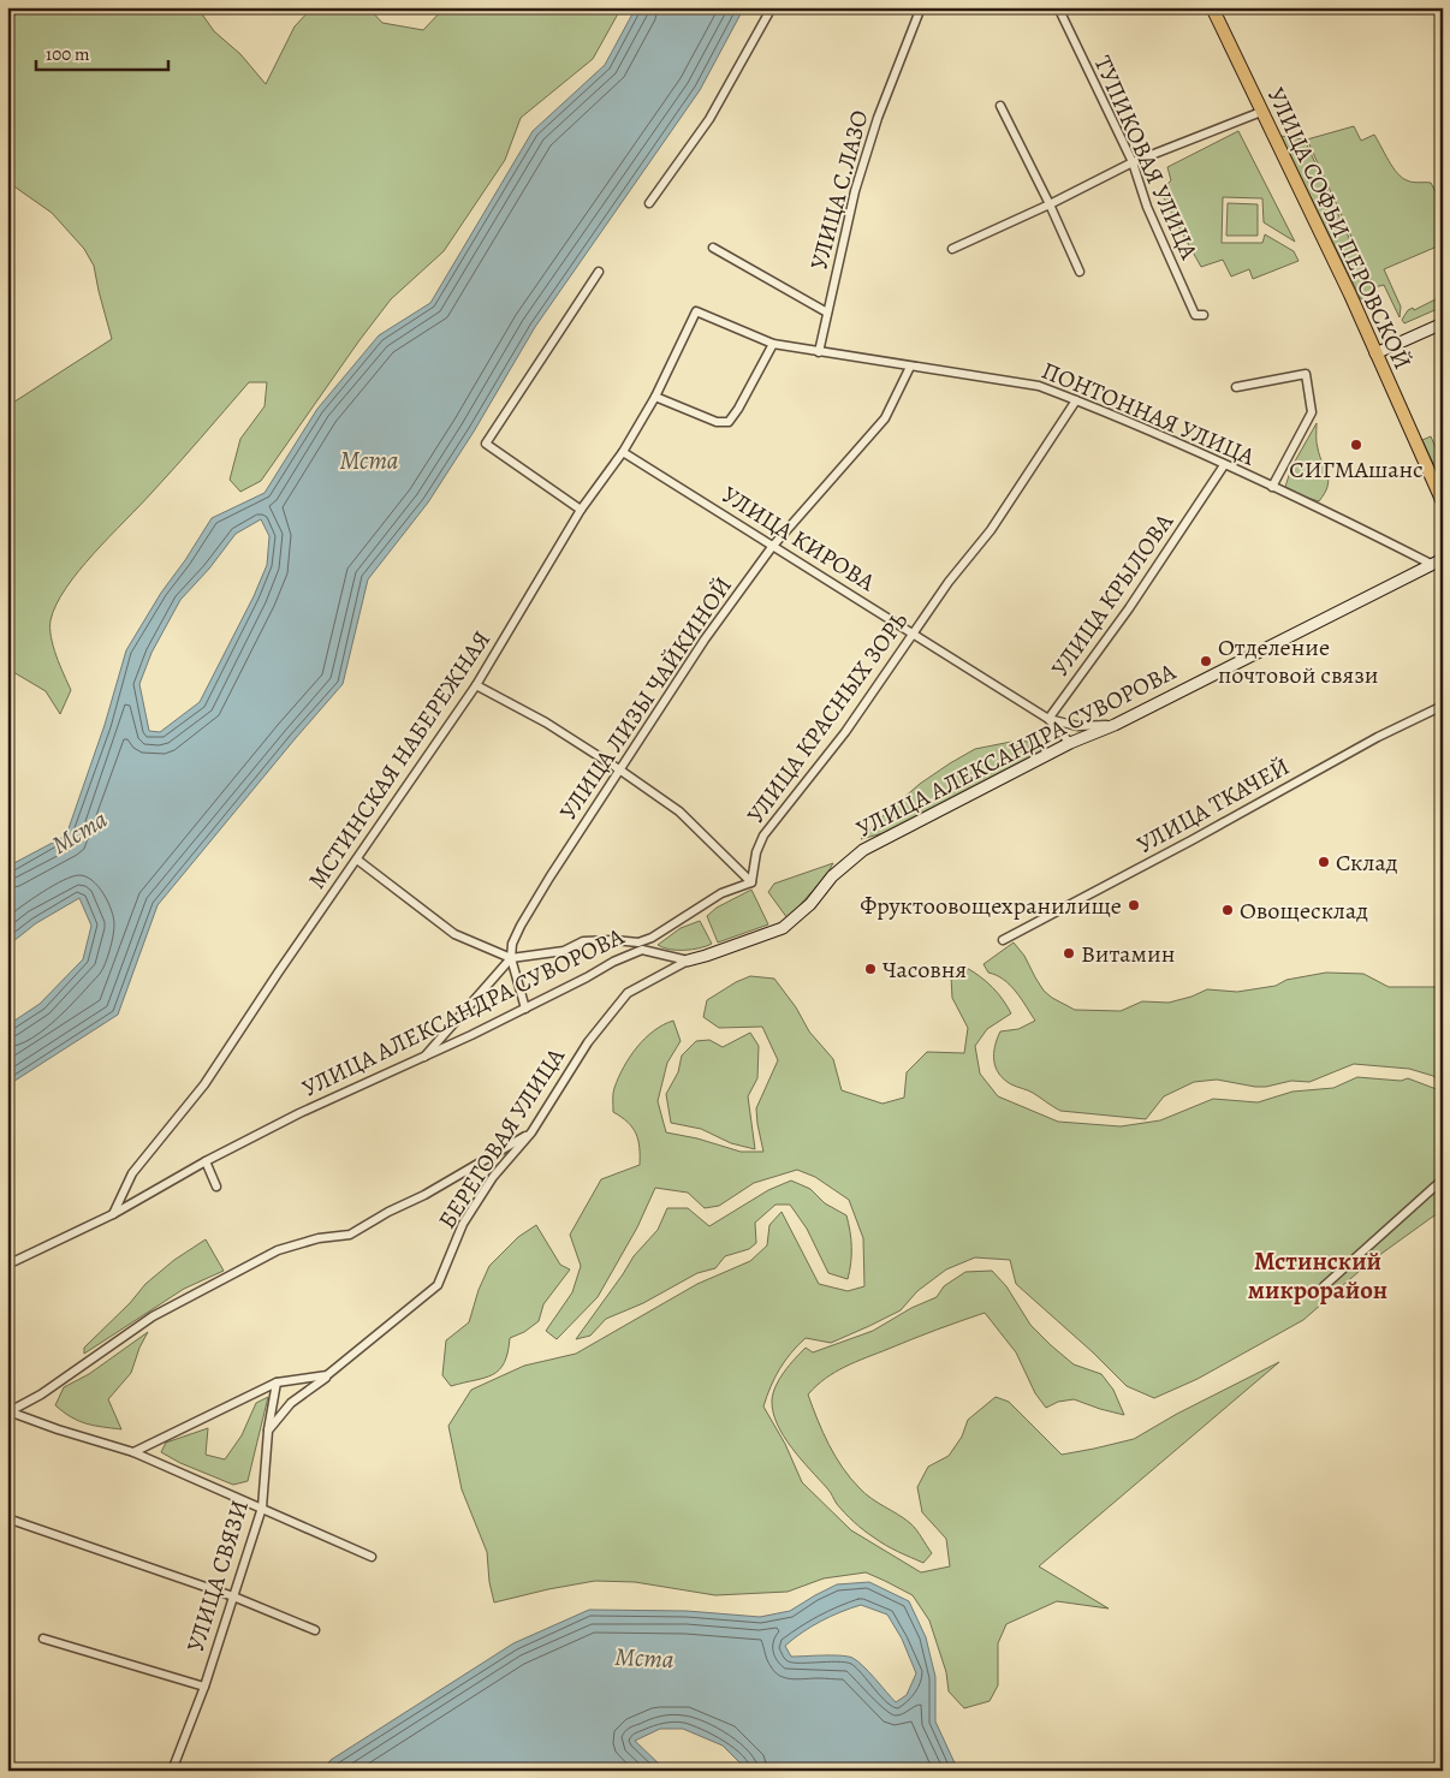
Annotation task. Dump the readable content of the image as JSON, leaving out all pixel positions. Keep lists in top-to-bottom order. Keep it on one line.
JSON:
{"streets":{"main road":["УЛИЦА СОФЬИ ПЕРОВСКОЙ"],"street":["ТУПИКОВАЯ УЛИЦА","УЛИЦА С.ЛАЗО","ПОНТОННАЯ УЛИЦА","УЛИЦА КИРОВА","УЛИЦА КРЫЛОВА","УЛИЦА ЛИЗЫ ЧАЙКИНОЙ","УЛИЦА КРАСНЫХ ЗОРЬ","УЛИЦА АЛЕКСАНДРА СУВОРОВА","МСТИНСКАЯ НАБЕРЕЖНАЯ","УЛИЦА ТКАЧЕЙ","БЕРЕГОВАЯ УЛИЦА","УЛИЦА СВЯЗИ"]},"crossings":[["УЛИЦА С.ЛАЗО","ПОНТОННАЯ УЛИЦА"],["ПОНТОННАЯ УЛИЦА","УЛИЦА КРЫЛОВА"],["ПОНТОННАЯ УЛИЦА","УЛИЦА ЛИЗЫ ЧАЙКИНОЙ"],["ПОНТОННАЯ УЛИЦА","УЛИЦА КРАСНЫХ ЗОРЬ"],["ПОНТОННАЯ УЛИЦА","УЛИЦА АЛЕКСАНДРА СУВОРОВА"],["ПОНТОННАЯ УЛИЦА","МСТИНСКАЯ НАБЕРЕЖНАЯ"],["УЛИЦА КИРОВА","УЛИЦА КРЫЛОВА"],["УЛИЦА КИРОВА","УЛИЦА ЛИЗЫ ЧАЙКИНОЙ"],["УЛИЦА КИРОВА","УЛИЦА КРАСНЫХ ЗОРЬ"],["УЛИЦА КИРОВА","УЛИЦА АЛЕКСАНДРА СУВОРОВА"],["УЛИЦА КИРОВА","МСТИНСКАЯ НАБЕРЕЖНАЯ"],["УЛИЦА ЛИЗЫ ЧАЙКИНОЙ","УЛИЦА АЛЕКСАНДРА СУВОРОВА"],["УЛИЦА АЛЕКСАНДРА СУВОРОВА","МСТИНСКАЯ НАБЕРЕЖНАЯ"],["УЛИЦА АЛЕКСАНДРА СУВОРОВА","БЕРЕГОВАЯ УЛИЦА"]],"districts":["Мстинский микрорайон"],"water":["Мста"],"places":["СИГМАшанс","Отделение почтовой связи","Склад","Фруктоовощехранилище","Овощесклад","Витамин","Часовня"],"scale_bar":"100 m"}
